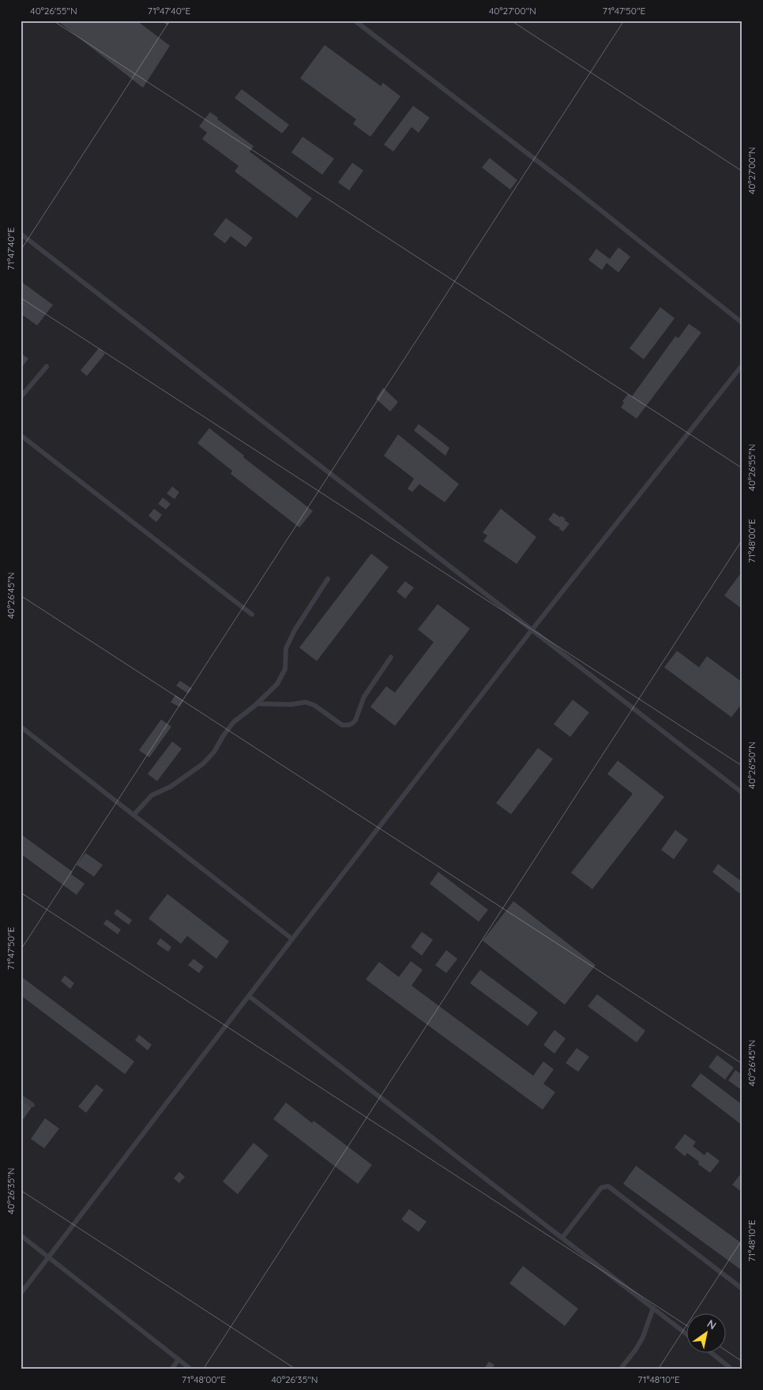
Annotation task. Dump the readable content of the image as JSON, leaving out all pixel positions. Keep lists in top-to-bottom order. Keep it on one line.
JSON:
{"north":"top right","coordinates":["40°26'55\"N","71°47'40\"E","40°27'00\"N","71°47'50\"E","71°48'00\"E","40°26'45\"N","40°26'50\"N","40°26'35\"N","71°48'10\"E"]}
